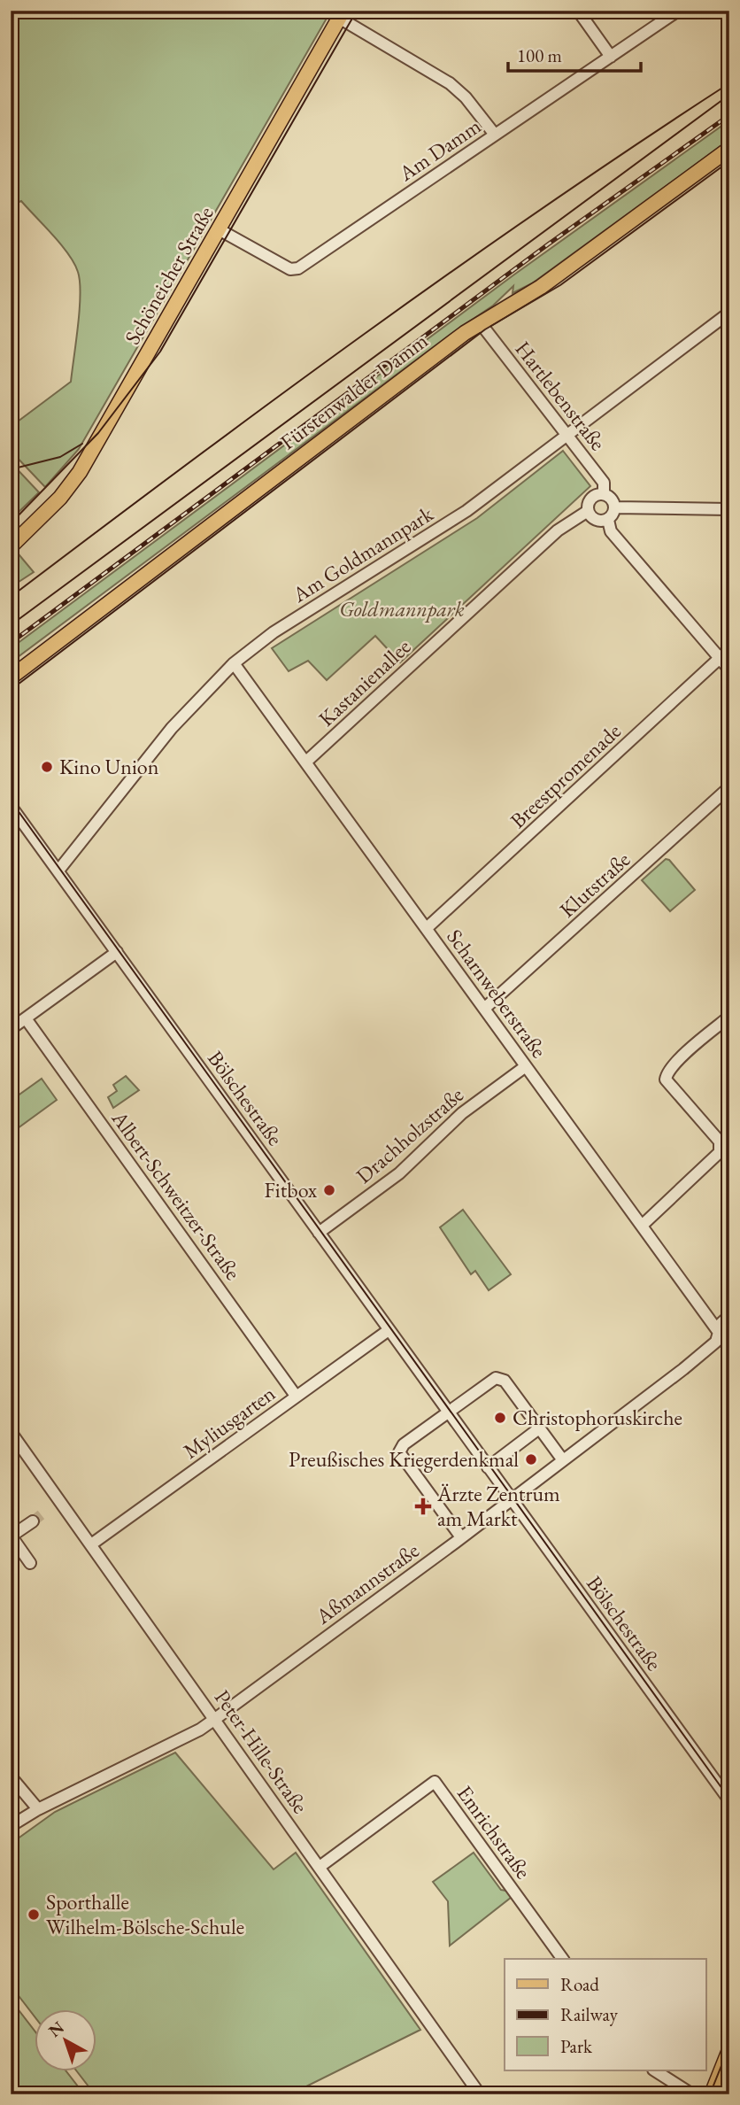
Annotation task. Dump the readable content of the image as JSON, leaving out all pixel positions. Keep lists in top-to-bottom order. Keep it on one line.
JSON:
{"streets":{"main road":["Schöneicher Straße","Fürstenwalder Damm"],"street":["Am Damm","Hartlebenstraße","Am Goldmannpark","Kastanienallee","Breestpromenade","Klutstraße","Scharnweberstraße","Bölschestraße","Drachholzstraße","Albert-Schweitzer-Straße","Myliusgarten","Aßmannstraße","Peter-Hille-Straße","Emrichstraße"]},"crossings":[["Am Damm","Schöneicher Straße"],["Fürstenwalder Damm","Hartlebenstraße"],["Hartlebenstraße","Am Goldmannpark"],["Hartlebenstraße","Kastanienallee"],["Am Goldmannpark","Scharnweberstraße"],["Am Goldmannpark","Bölschestraße"],["Kastanienallee","Scharnweberstraße"],["Breestpromenade","Scharnweberstraße"],["Klutstraße","Scharnweberstraße"],["Scharnweberstraße","Drachholzstraße"],["Scharnweberstraße","Aßmannstraße"],["Bölschestraße","Drachholzstraße"],["Bölschestraße","Myliusgarten"],["Bölschestraße","Aßmannstraße"],["Albert-Schweitzer-Straße","Myliusgarten"],["Myliusgarten","Peter-Hille-Straße"],["Aßmannstraße","Peter-Hille-Straße"],["Peter-Hille-Straße","Emrichstraße"]],"parks":["Goldmannpark"],"places":{"other":["Kino Union","Fitbox","Christophoruskirche","Preußisches Kriegerdenkmal","Sporthalle Wilhelm-Bölsche-Schule"],"health":["Ärzte Zentrum am Markt"]},"legend":["Road","Railway","Park"],"scale_bar":"100 m","north":"top left"}
